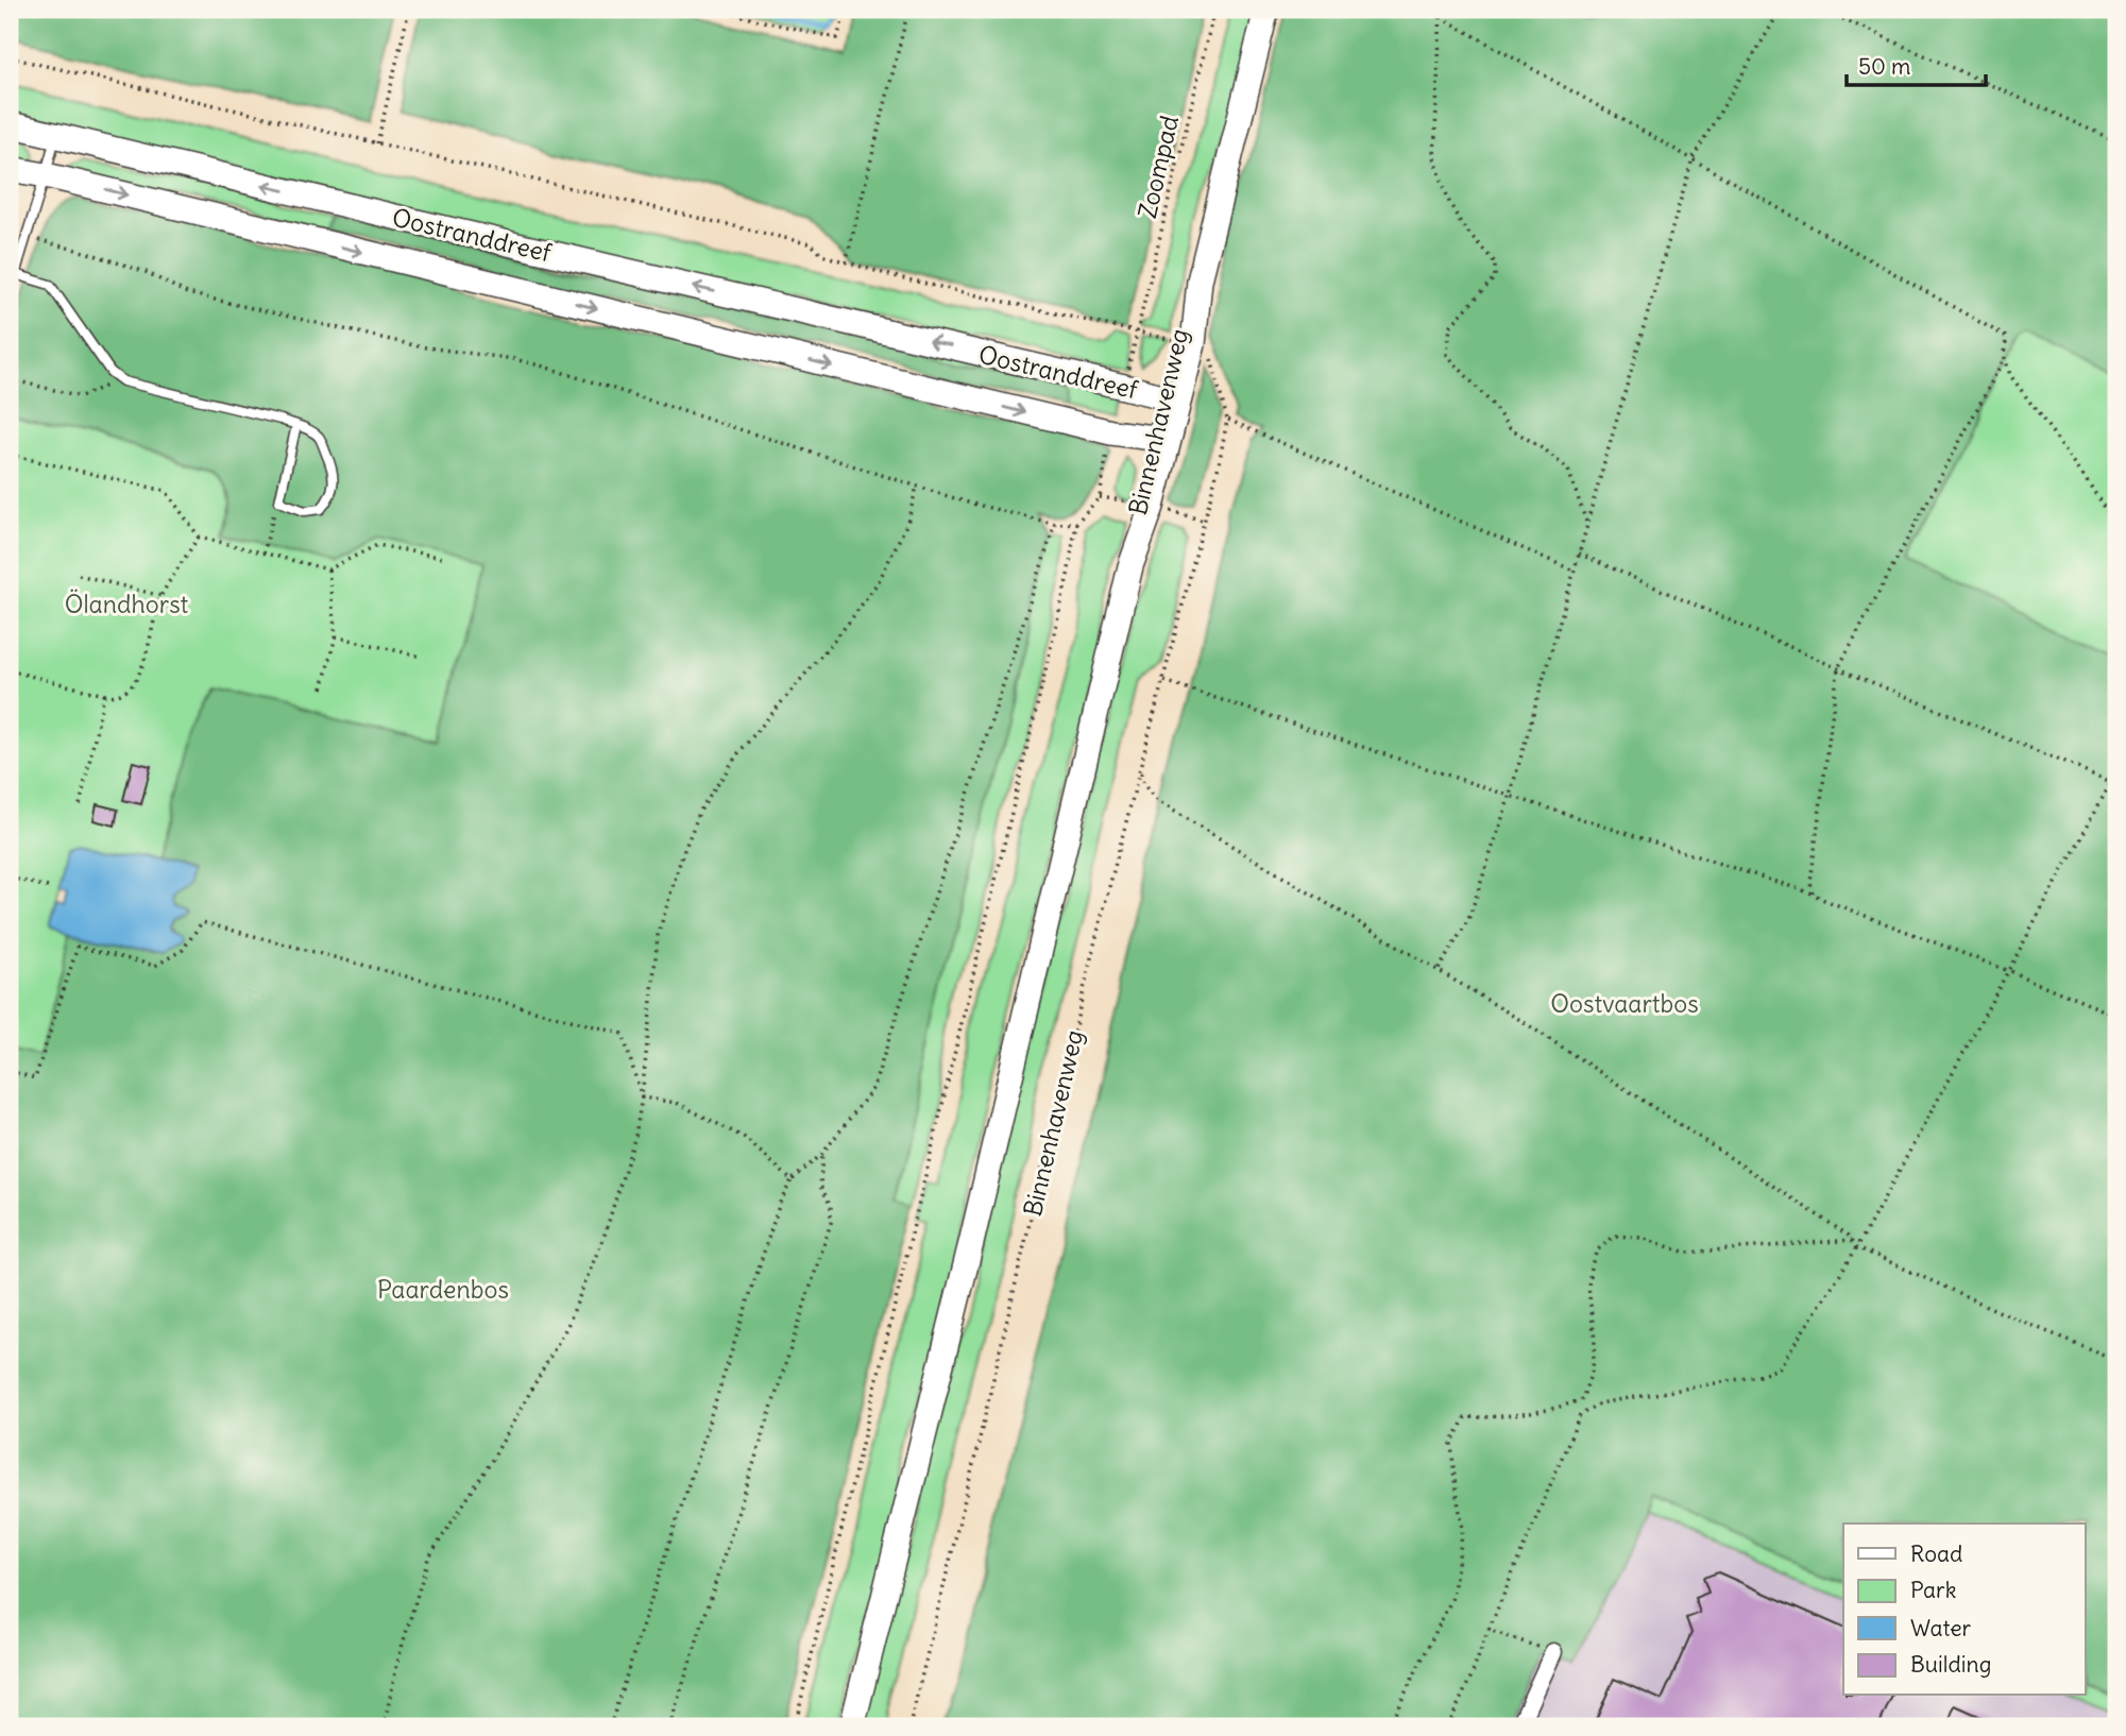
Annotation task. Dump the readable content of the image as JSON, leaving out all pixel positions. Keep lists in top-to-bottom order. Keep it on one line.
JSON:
{"streets":{"main road":["Oostranddreef","Binnenhavenweg"],"path":["Zoompad"]},"crossings":[["Zoompad","Oostranddreef"],["Oostranddreef","Binnenhavenweg"]],"parks":["Ölandhorst","Oostvaartbos","Paardenbos"],"legend":["Road","Park","Water","Building"],"scale_bar":"50 m"}
